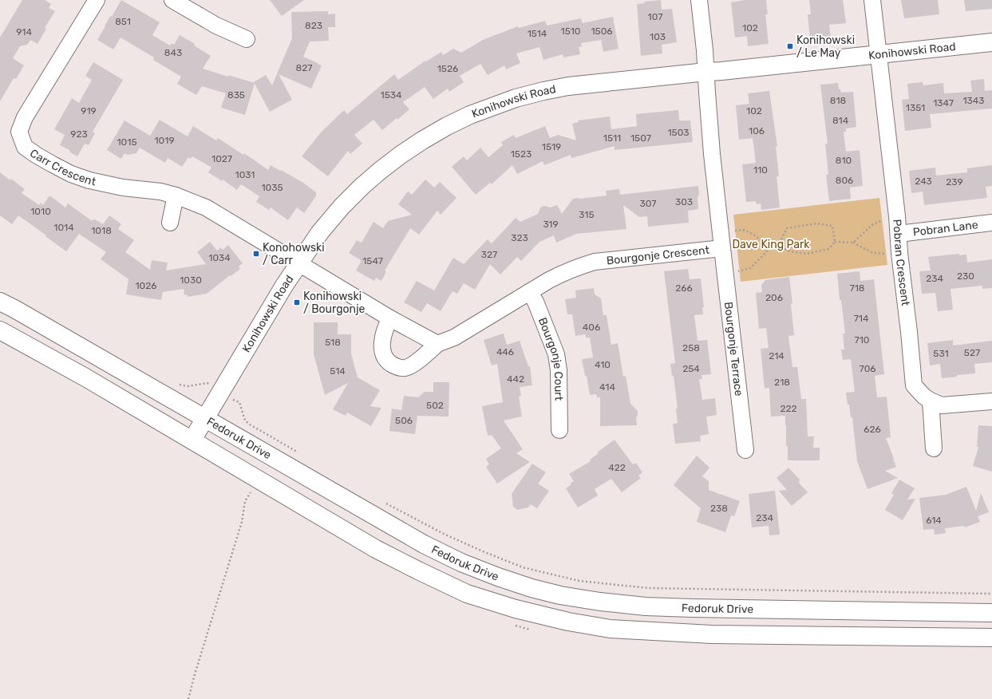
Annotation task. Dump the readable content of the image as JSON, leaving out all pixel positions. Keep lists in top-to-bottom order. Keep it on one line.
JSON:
{"streets":{"main road":["Konihowski Road","Fedoruk Drive"],"street":["Carr Crescent","Pobran Lane","Bourgonje Crescent","Pobran Crescent","Bourgonje Terrace","Bourgonje Court"]},"crossings":[["Konihowski Road","Carr Crescent"],["Konihowski Road","Bourgonje Crescent"],["Konihowski Road","Pobran Crescent"],["Konihowski Road","Fedoruk Drive"],["Pobran Lane","Pobran Crescent"],["Bourgonje Crescent","Bourgonje Terrace"],["Bourgonje Crescent","Bourgonje Court"]],"parks":["Dave King Park"],"places":{"transit":["Konihowski / Le May","Konohowski / Carr","Konihowski / Bourgonje"]},"house_numbers":["107","851","823","102","1510","1506","914","1514","103","843","827","1526","835","1534","818","1343","1347","1351","919","102","814","106","1503","923","1511","1507","1019","1015","1519","1523","1027","810","110","1031","806","243","239","1035","303","307","1010","315","319","1014","1018","323","327","1034","1547","230","234","1030","1026","266","718","206","714","406","710","518","258","446","527","531","214","410","254","706","514","442","218","414","502","222","506","626","422","238","234","614"]}
